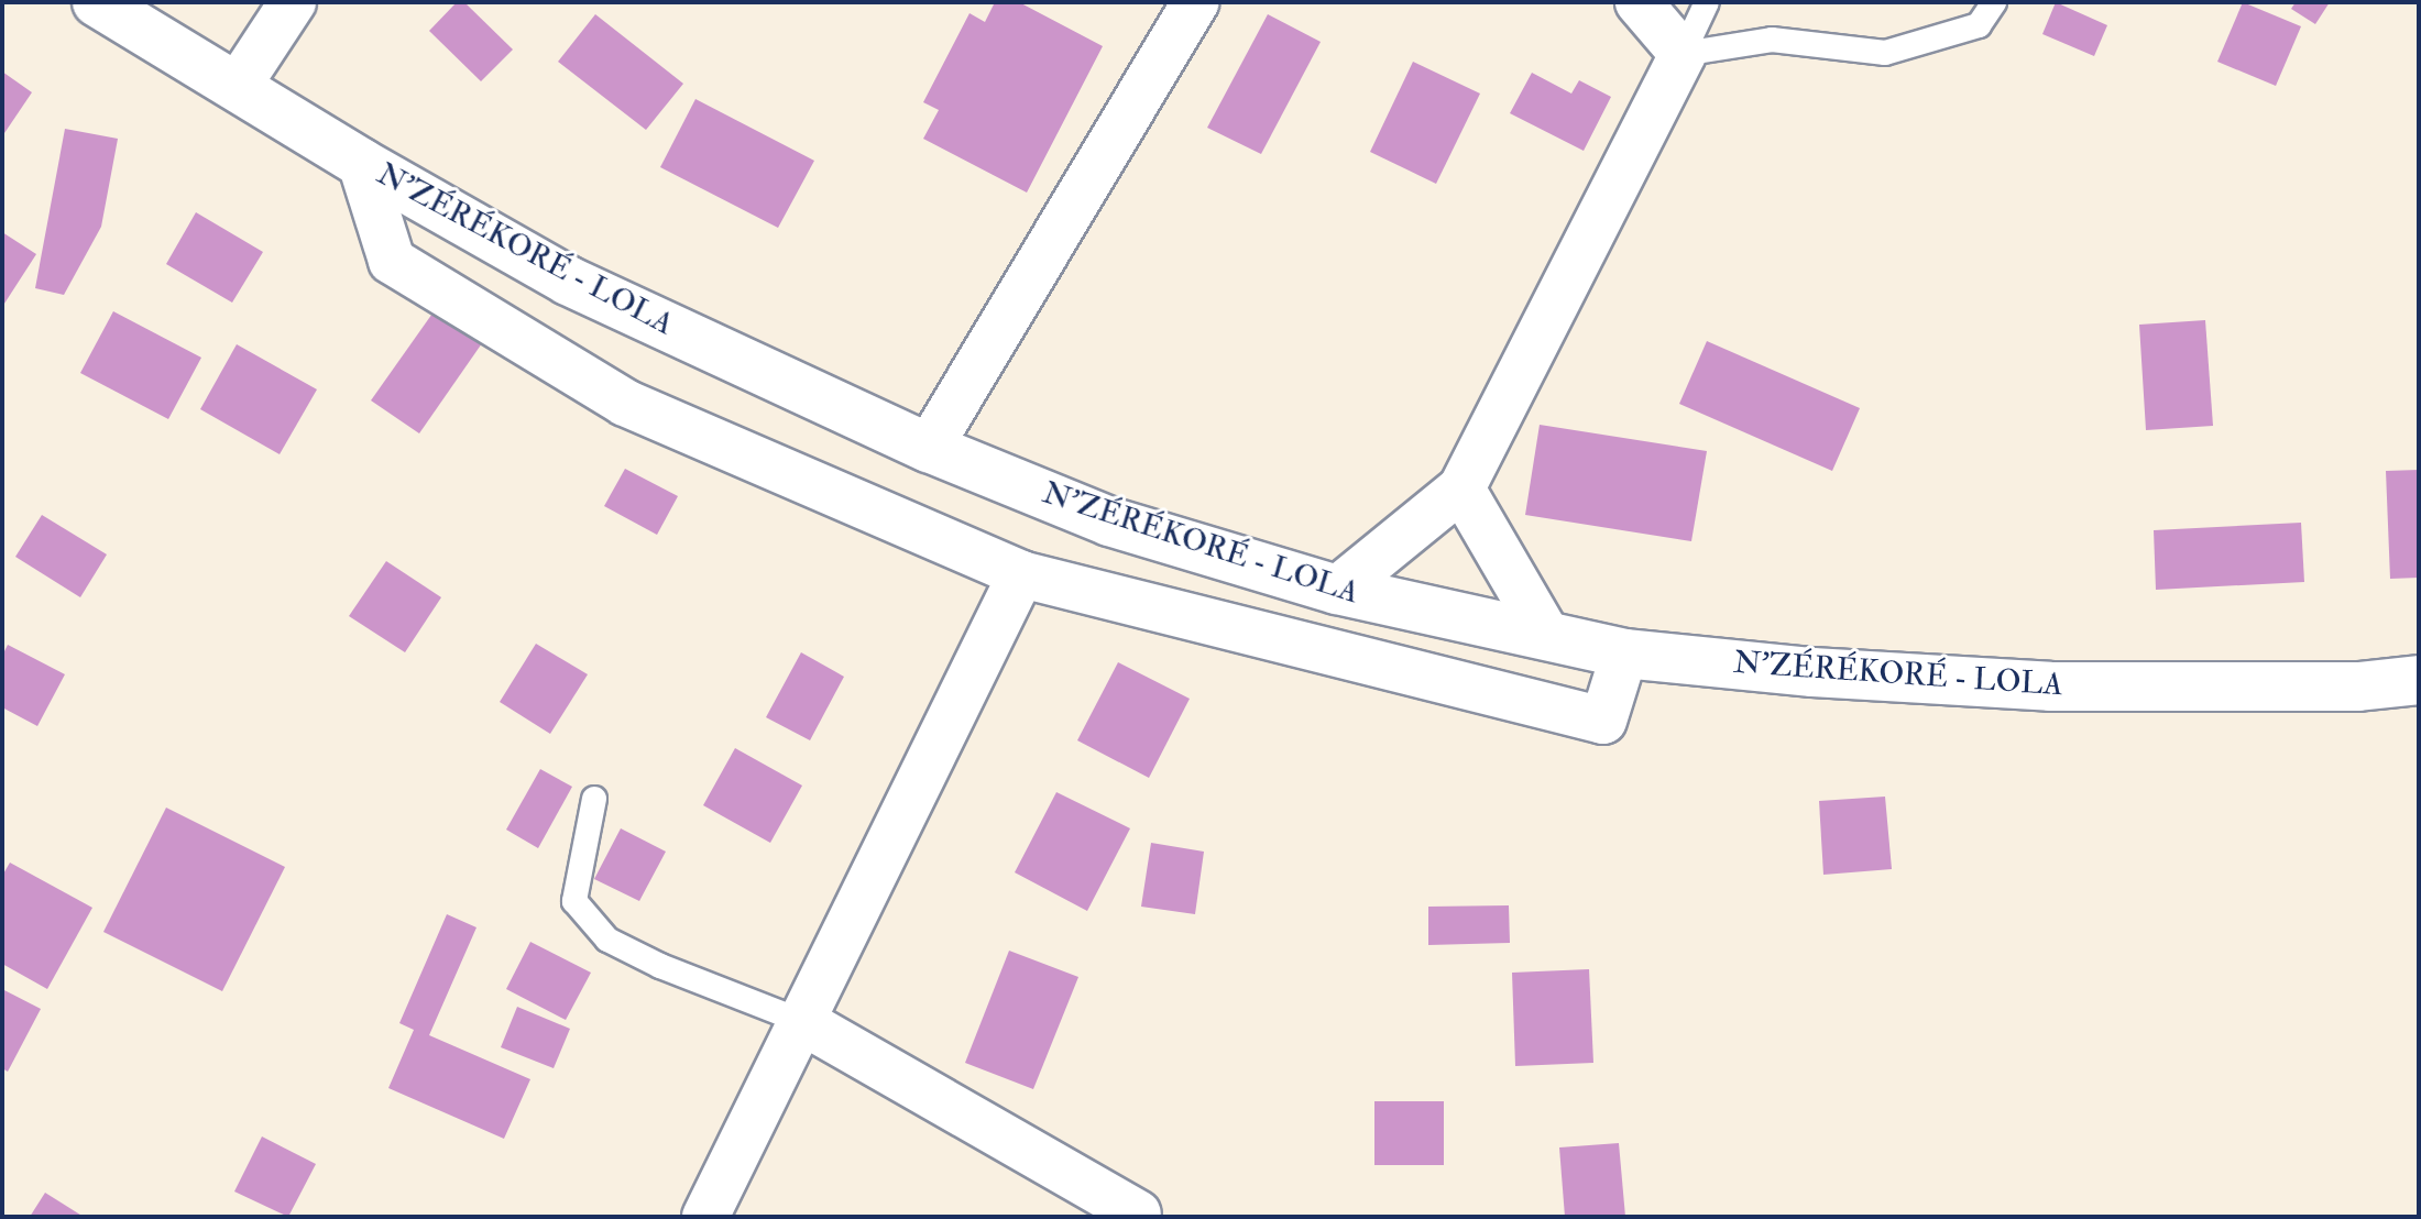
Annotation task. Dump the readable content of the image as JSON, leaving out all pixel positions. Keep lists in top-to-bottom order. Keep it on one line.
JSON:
{"streets":{"highway":["N'ZÉRÉKORÉ - LOLA"]}}
